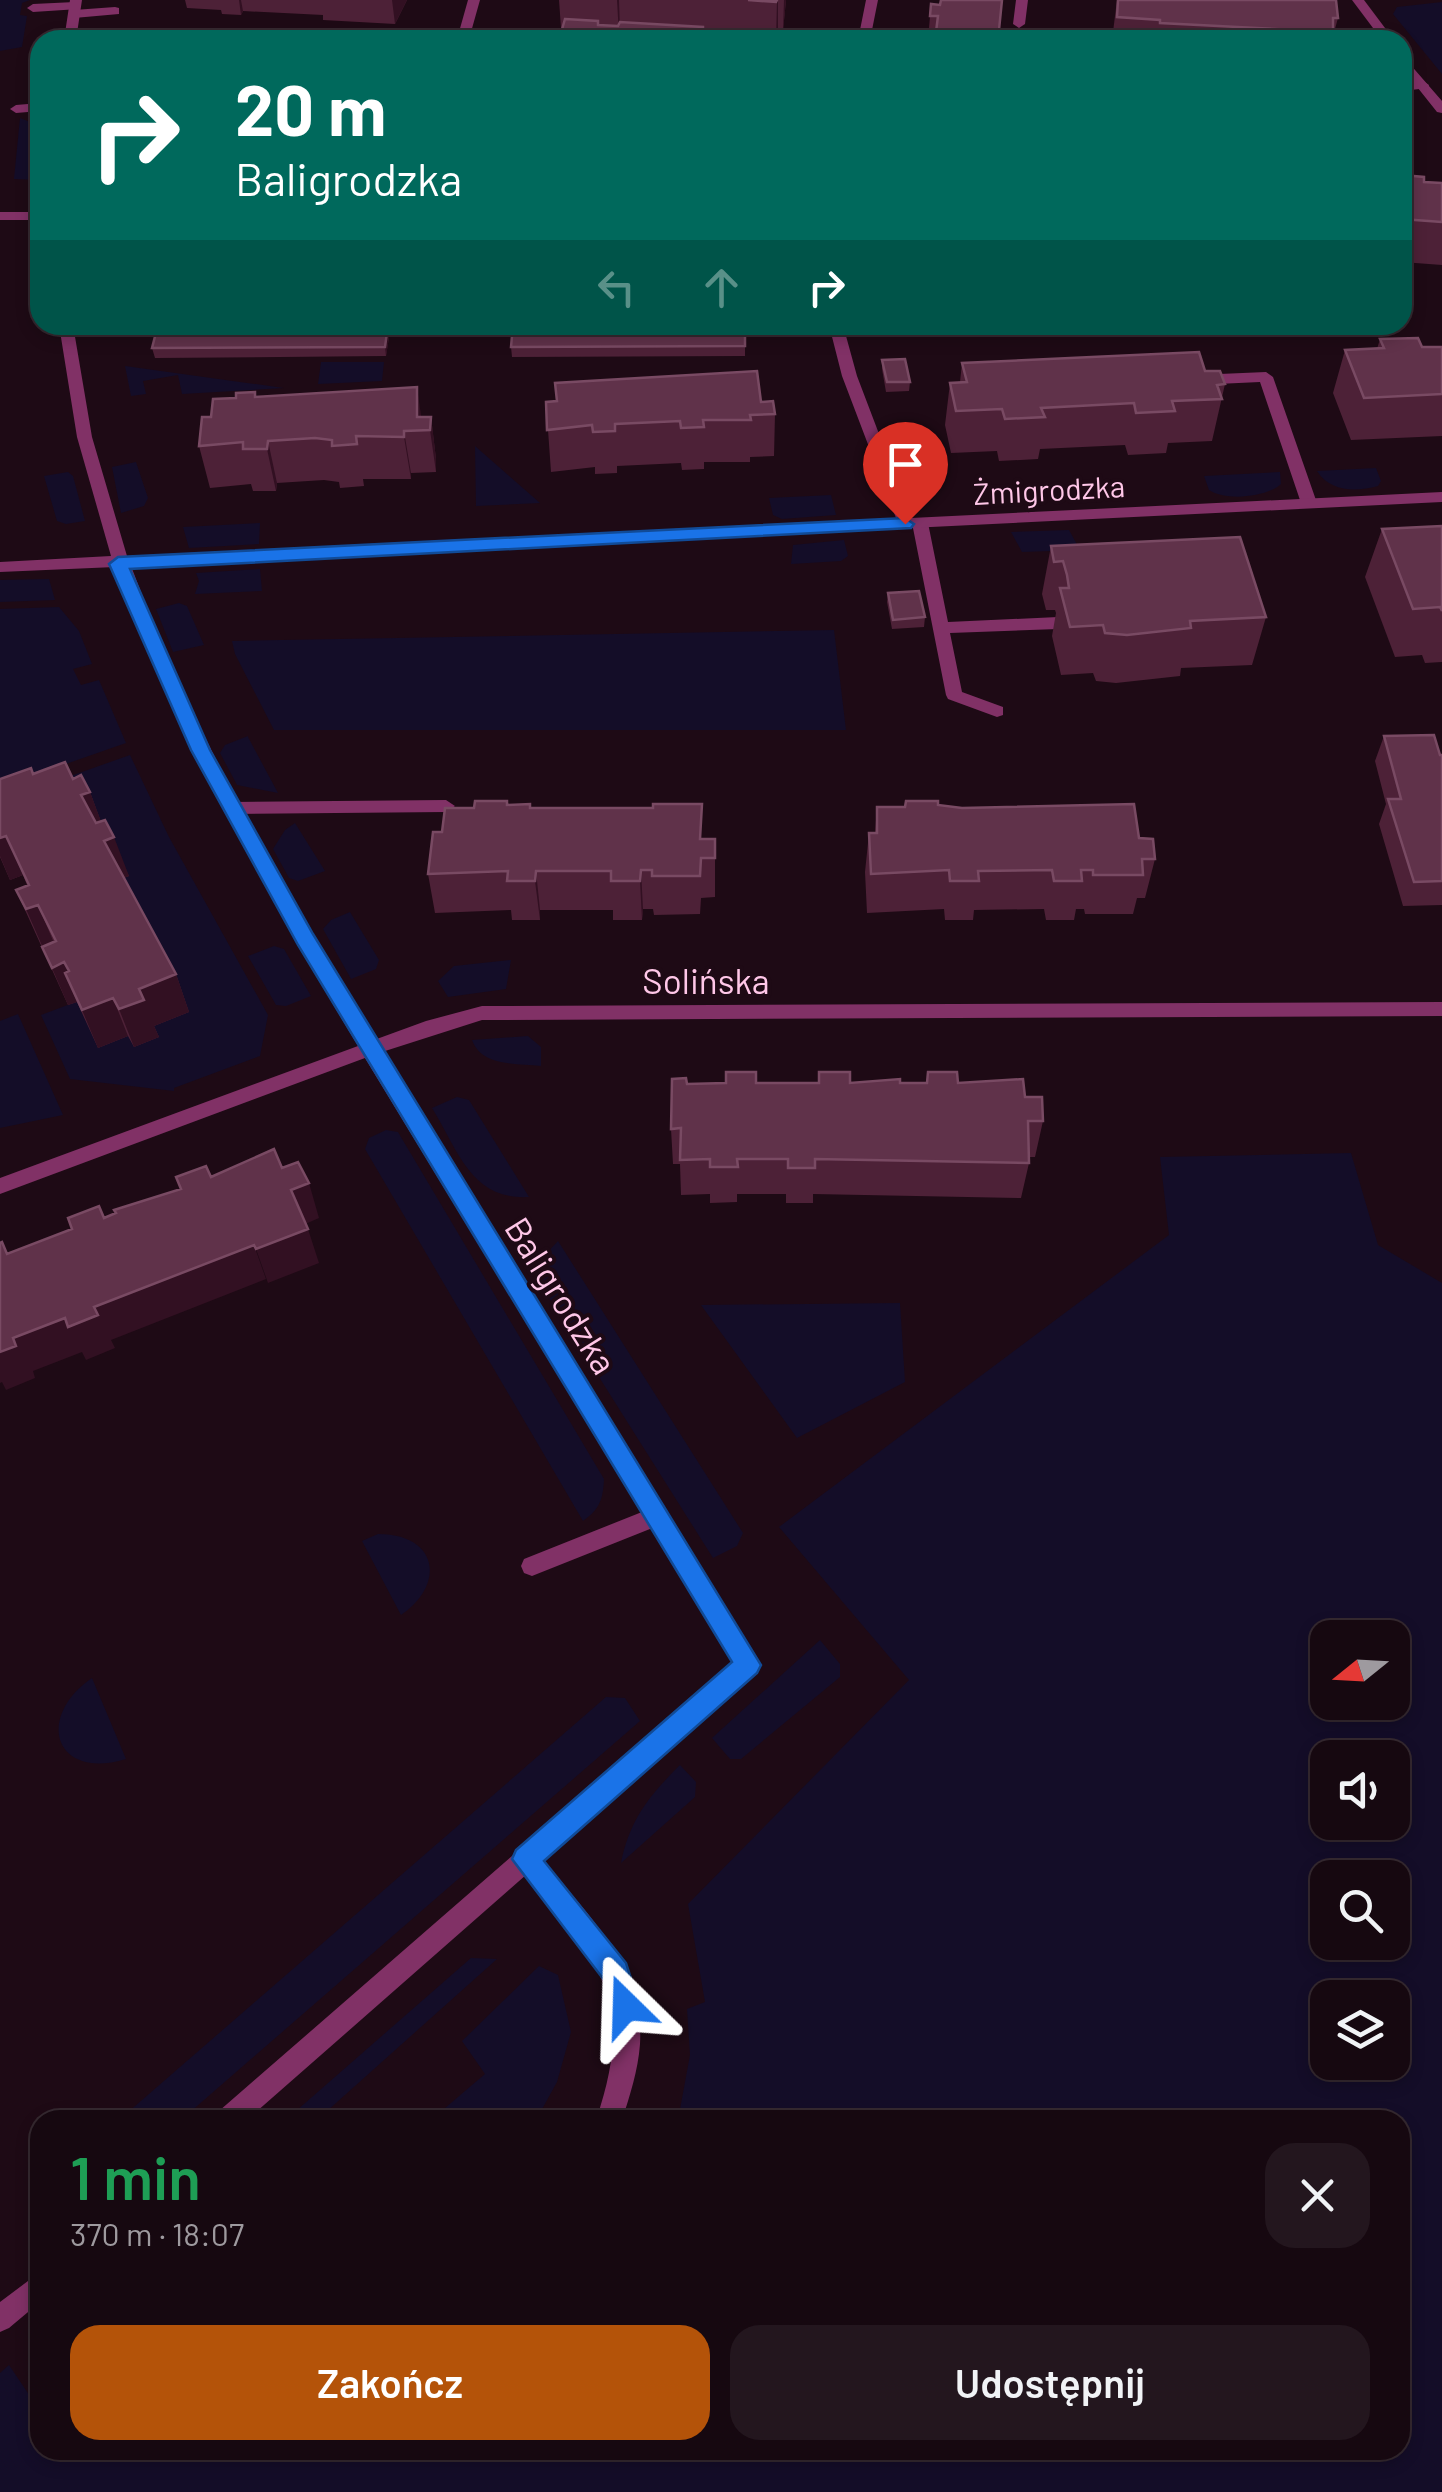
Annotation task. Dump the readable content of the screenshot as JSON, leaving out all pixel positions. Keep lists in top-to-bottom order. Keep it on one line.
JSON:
{"streets":{"street":["Żmigrodzka","Solińska","Baligrodzka"]},"crossings":[["Żmigrodzka","Baligrodzka"],["Solińska","Baligrodzka"]],"north":"left","page":{"turn":["20 m","Baligrodzka"],"heading":["1 min","370 m · 18:07"],"buttons":["Zakończ","Udostępnij"]}}
